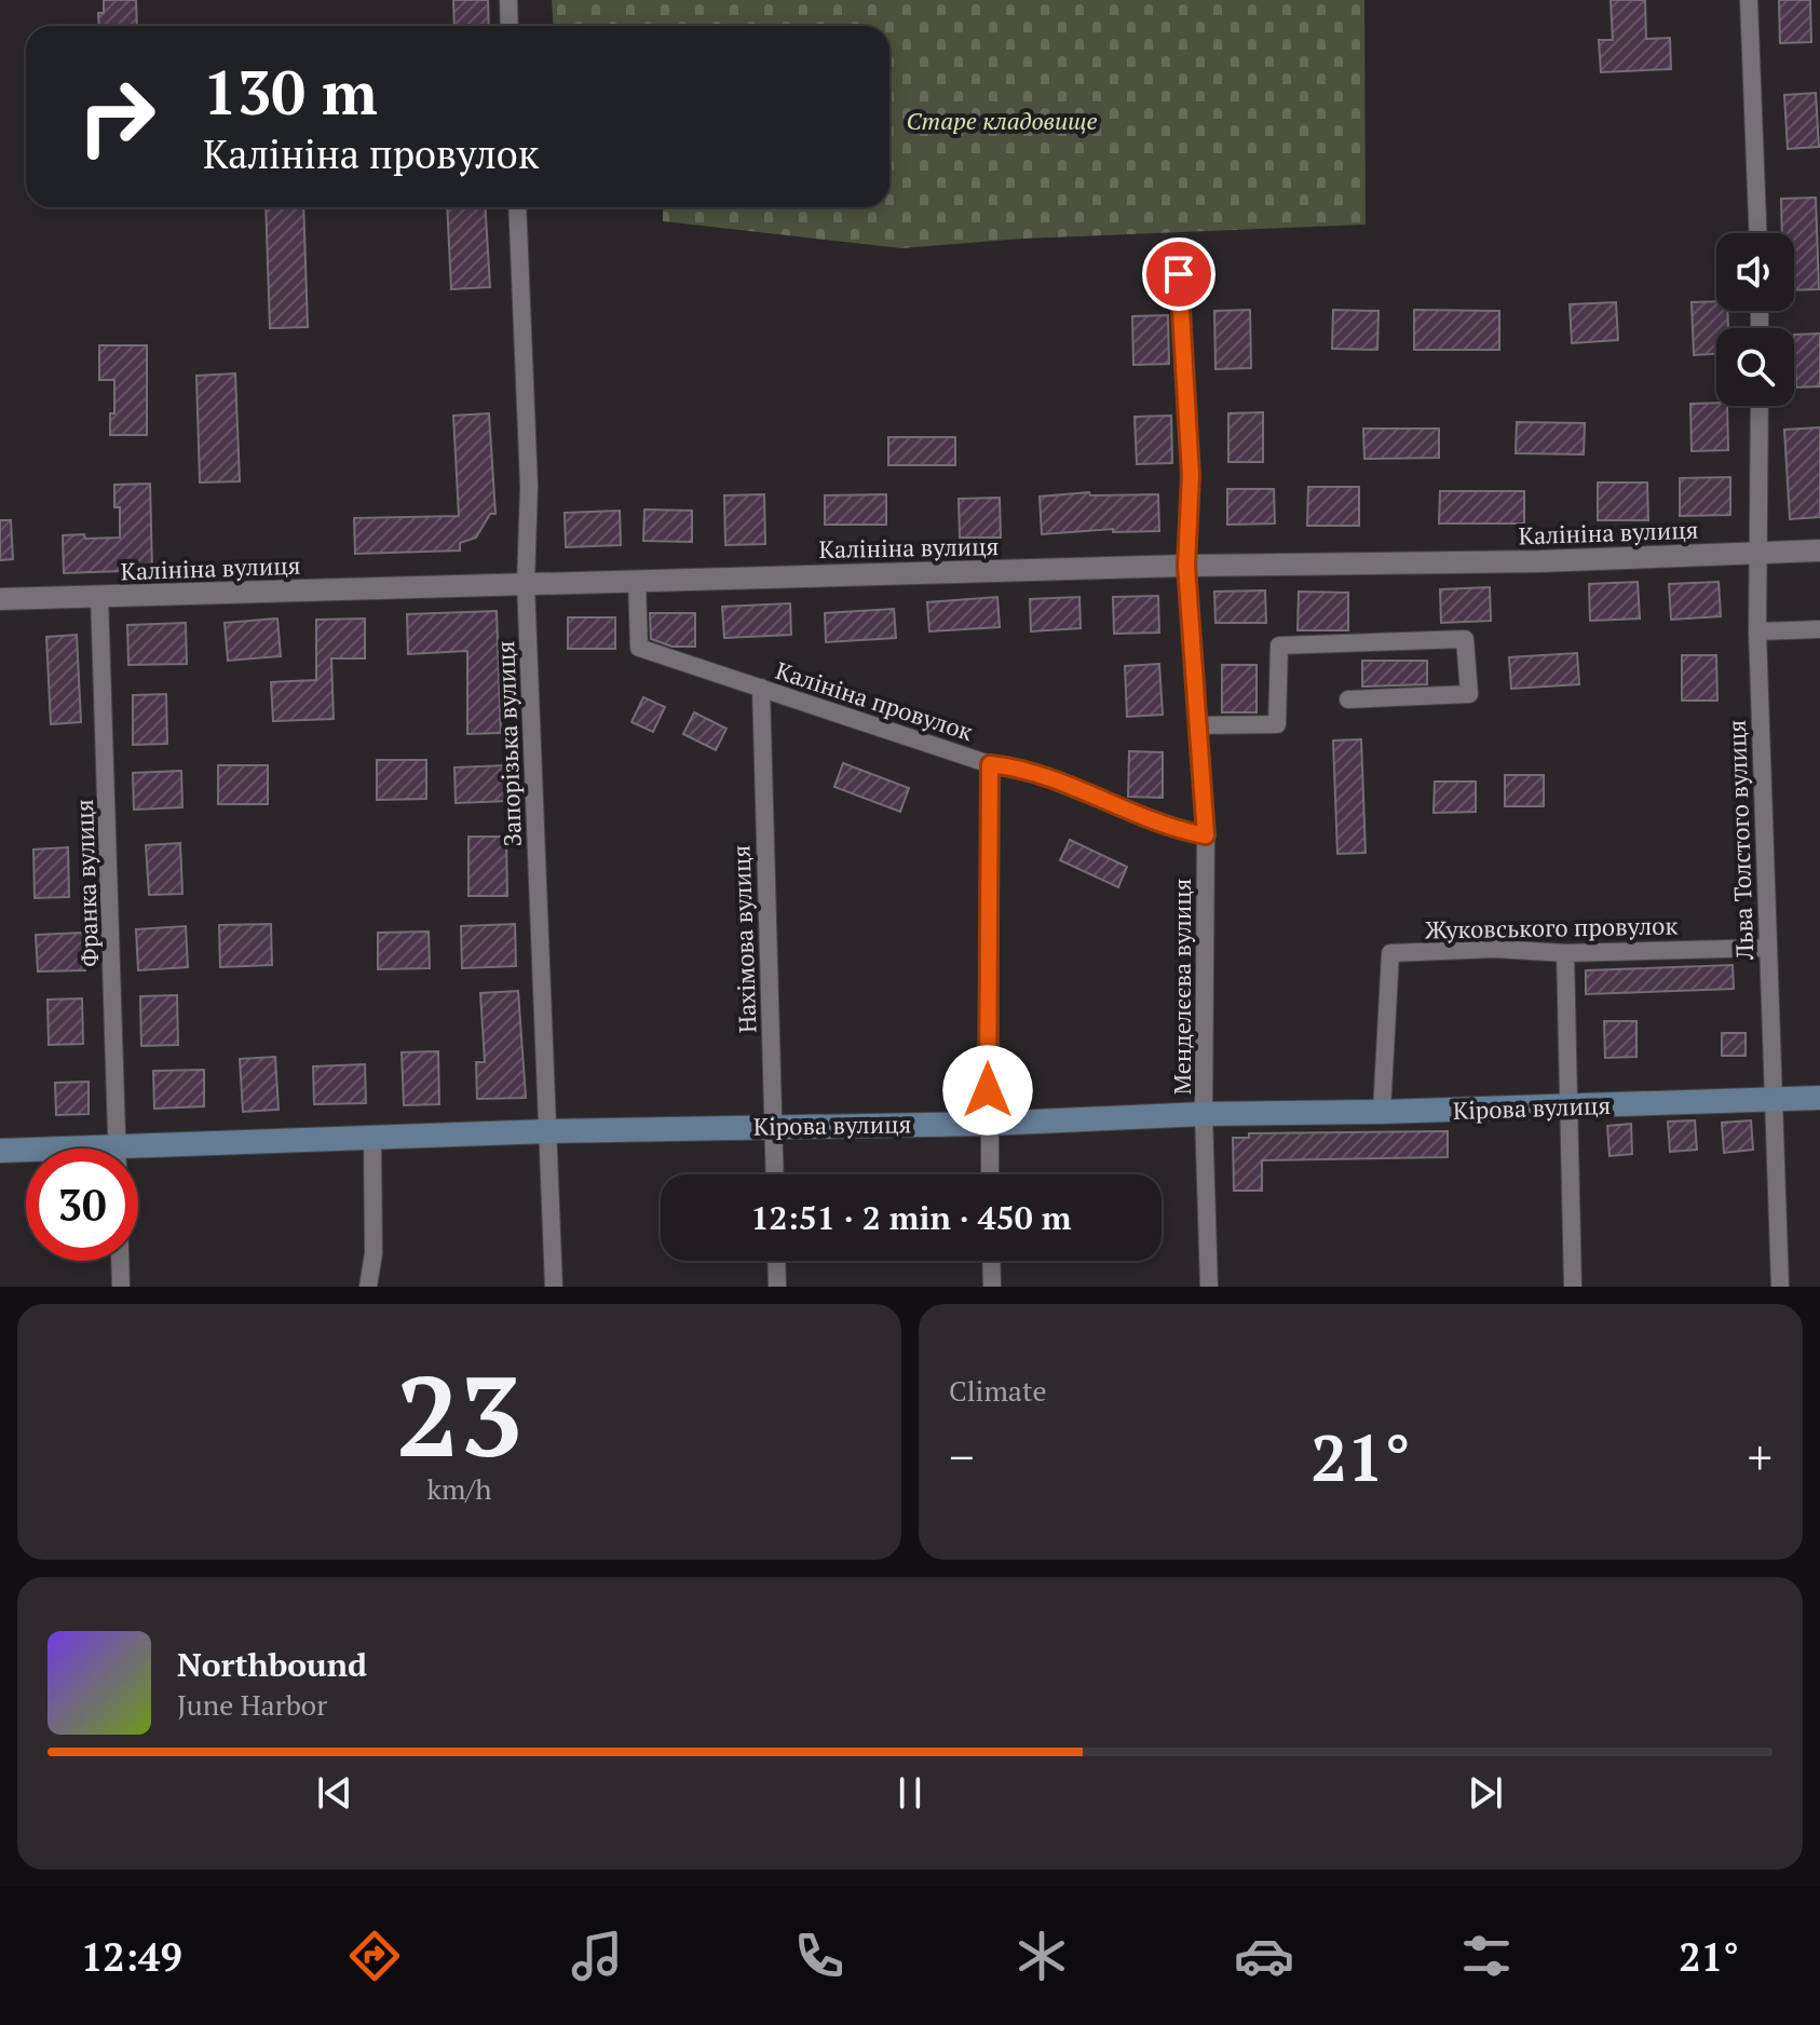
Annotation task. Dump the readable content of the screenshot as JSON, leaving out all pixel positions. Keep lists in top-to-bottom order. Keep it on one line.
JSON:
{"streets":{"main road":["Кірова вулиця"],"street":["Калініна вулиця","Калініна провулок","Запорізька вулиця","Льва Толстого вулиця","Франка вулиця","Жуковського провулок","Нахімова вулиця","Менделєєва вулиця"]},"crossings":[["Калініна вулиця","Калініна провулок"],["Калініна вулиця","Запорізька вулиця"],["Калініна вулиця","Льва Толстого вулиця"],["Калініна вулиця","Франка вулиця"],["Калініна вулиця","Менделєєва вулиця"],["Калініна провулок","Нахімова вулиця"],["Калініна провулок","Менделєєва вулиця"],["Запорізька вулиця","Кірова вулиця"],["Льва Толстого вулиця","Жуковського провулок"],["Льва Толстого вулиця","Кірова вулиця"],["Жуковського провулок","Кірова вулиця"],["Нахімова вулиця","Кірова вулиця"],["Менделєєва вулиця","Кірова вулиця"]],"parks":["Старе кладовище"],"page":{"turn":["130 m","Калініна провулок"],"limit":"30","trip":"12:51 · 2 min · 450 m","tile":[["23","km/h"],"Climate"],"heat":["−","21°","+"],"song":["Northbound","June Harbor"],"tabs":["12:49","21°"]}}
